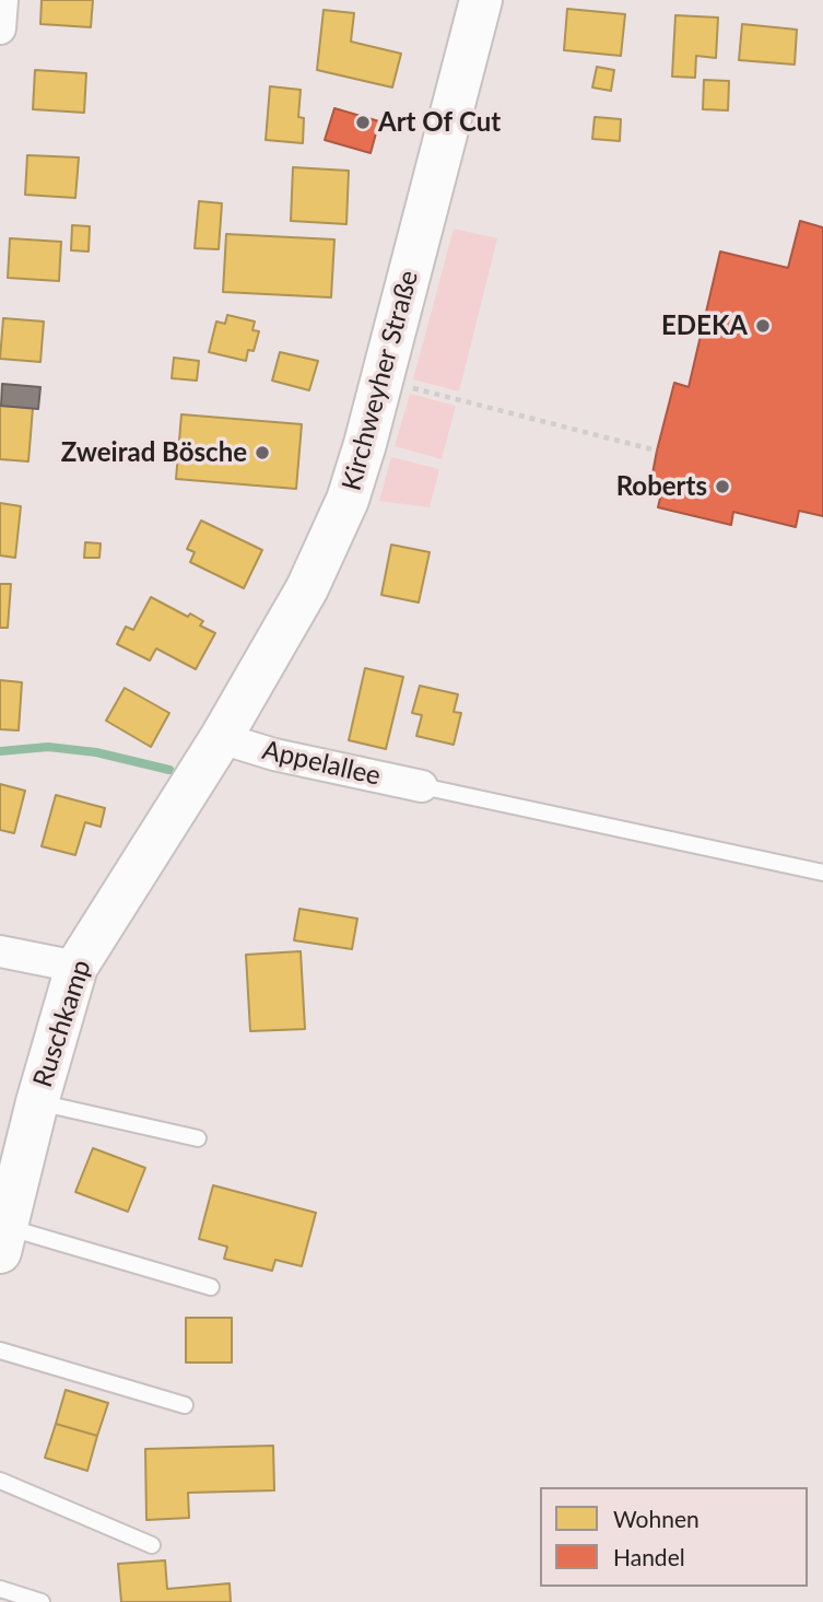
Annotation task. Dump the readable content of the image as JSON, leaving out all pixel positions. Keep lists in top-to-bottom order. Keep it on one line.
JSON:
{"streets":{"main road":["Kirchweyher Straße","Ruschkamp"],"street":["Appelallee"]},"crossings":[["Kirchweyher Straße","Appelallee"],["Kirchweyher Straße","Ruschkamp"],["Appelallee","Ruschkamp"]],"places":["Art Of Cut","EDEKA","Zweirad Bösche","Roberts"],"legend":["Wohnen","Handel"]}
